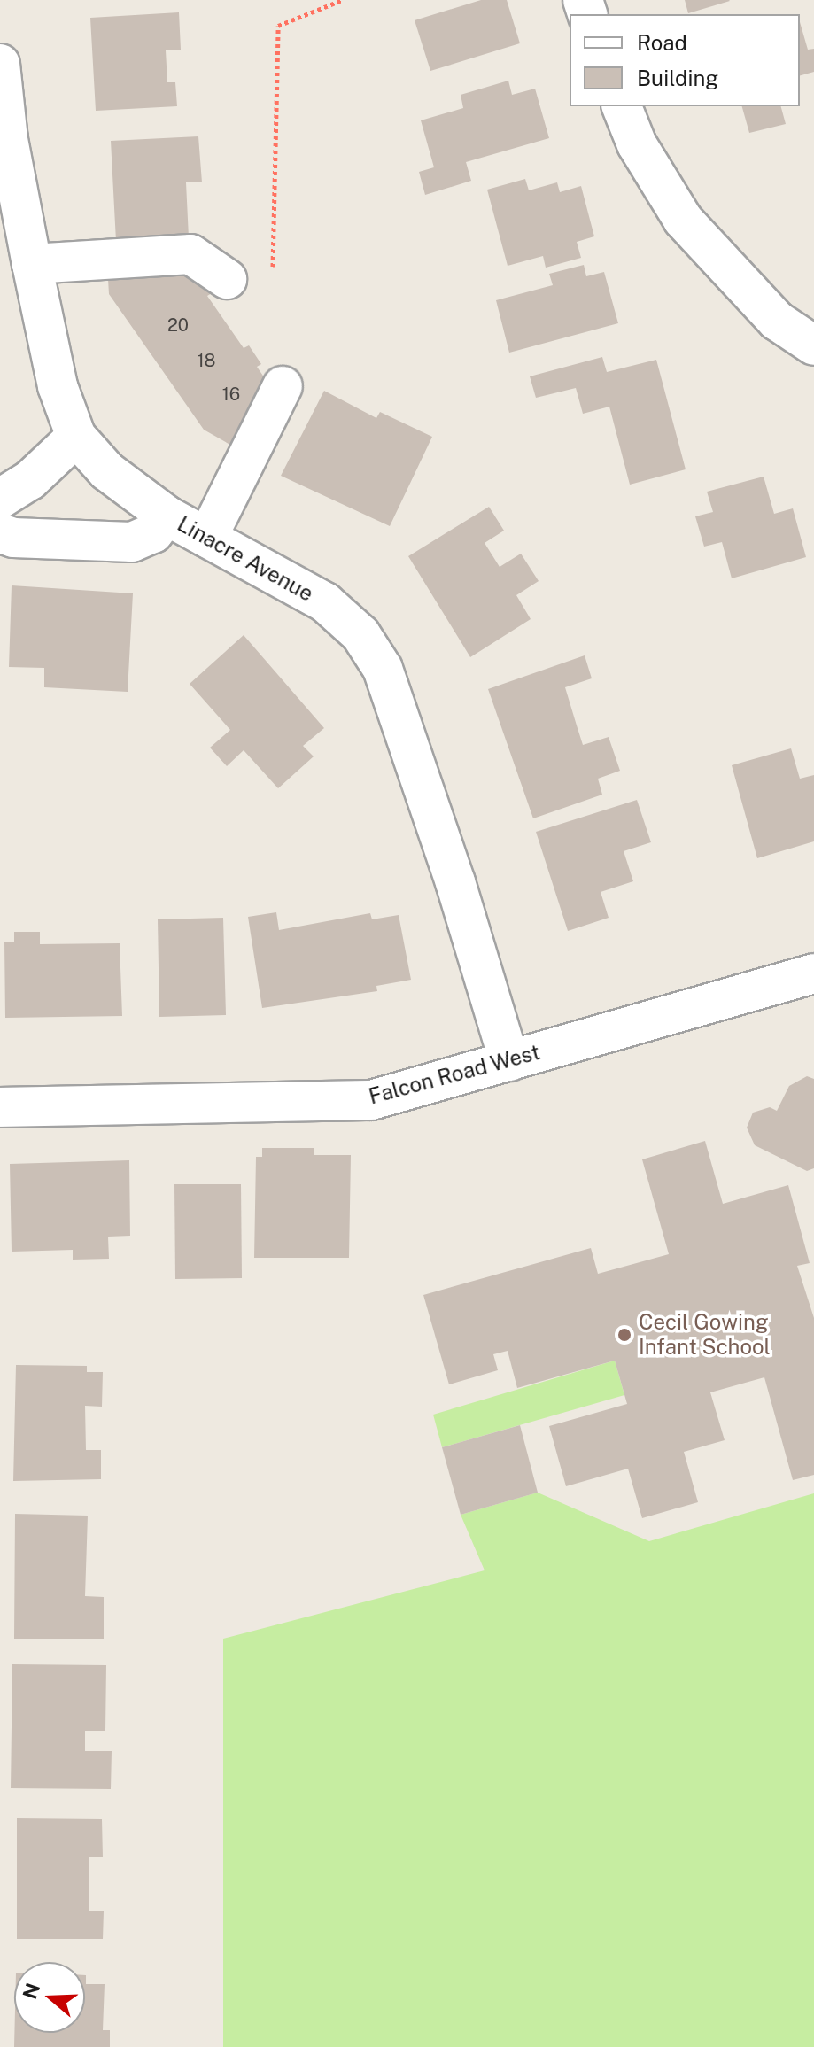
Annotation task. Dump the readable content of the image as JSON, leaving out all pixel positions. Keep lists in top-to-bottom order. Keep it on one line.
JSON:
{"streets":{"street":["Linacre Avenue","Falcon Road West"]},"crossings":[["Linacre Avenue","Falcon Road West"]],"places":["Cecil Gowing Infant School"],"house_numbers":["20","18","16"],"legend":["Road","Building"],"north":"left"}
